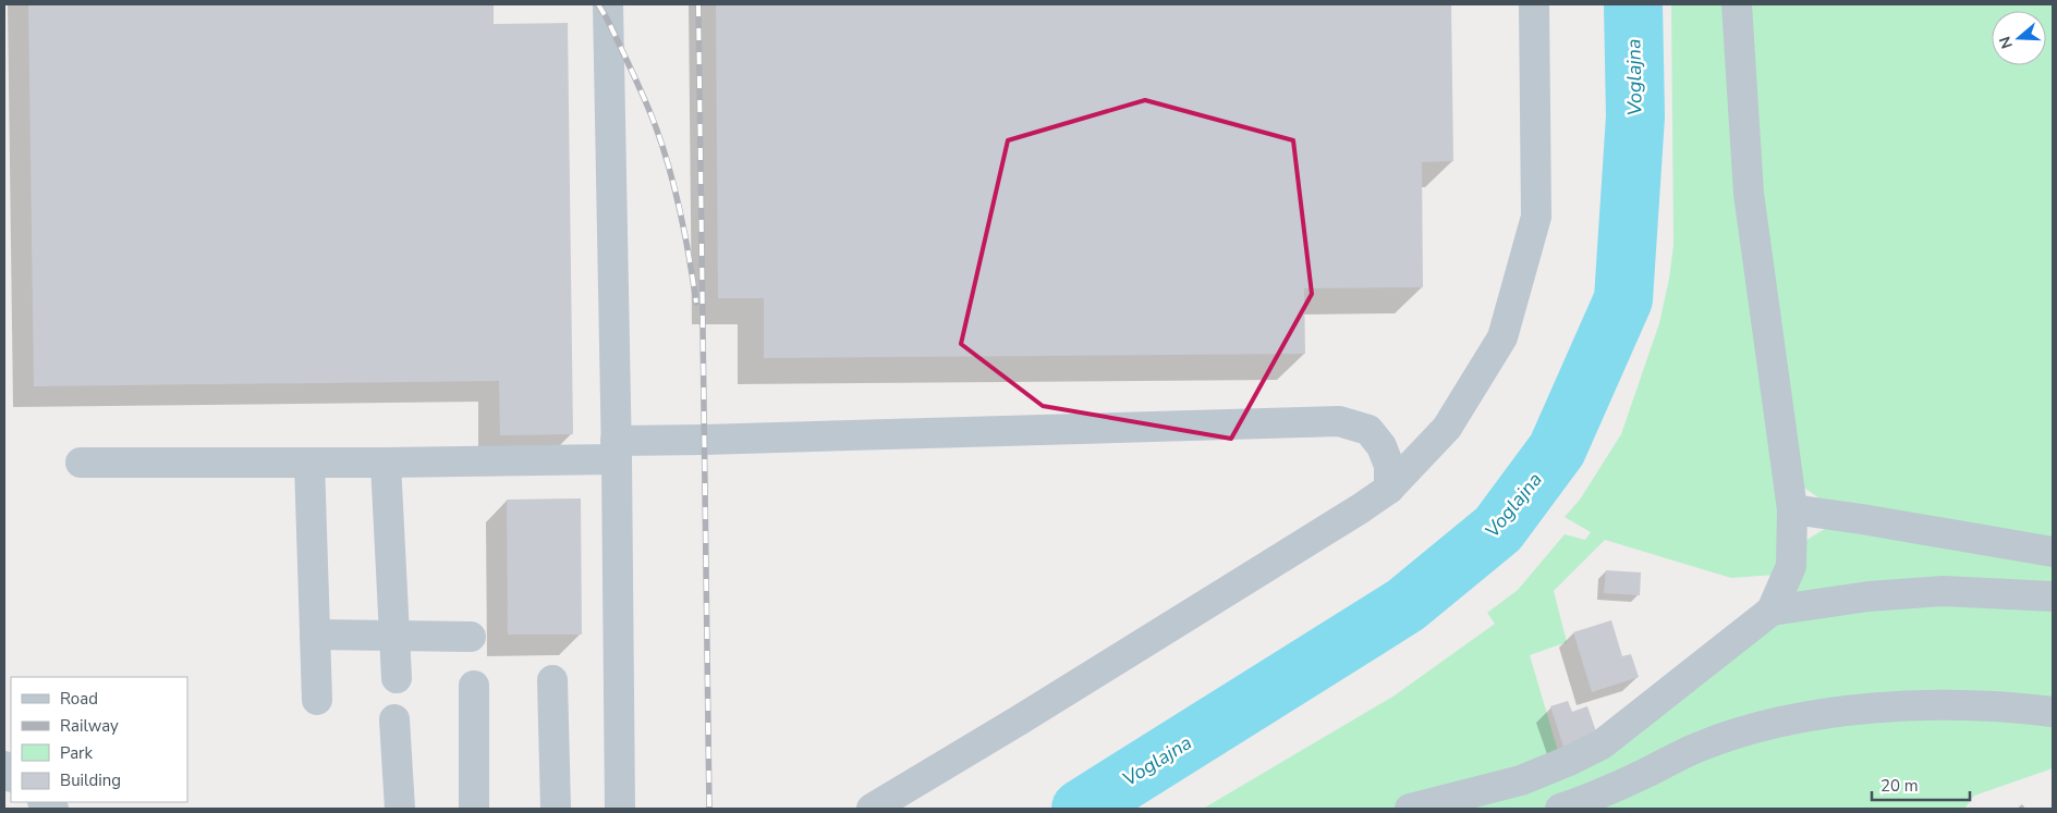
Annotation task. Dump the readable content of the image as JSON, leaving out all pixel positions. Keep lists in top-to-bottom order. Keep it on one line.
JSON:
{"water":["Voglajna"],"legend":["Road","Railway","Park","Building"],"scale_bar":"20 m","north":"left"}
